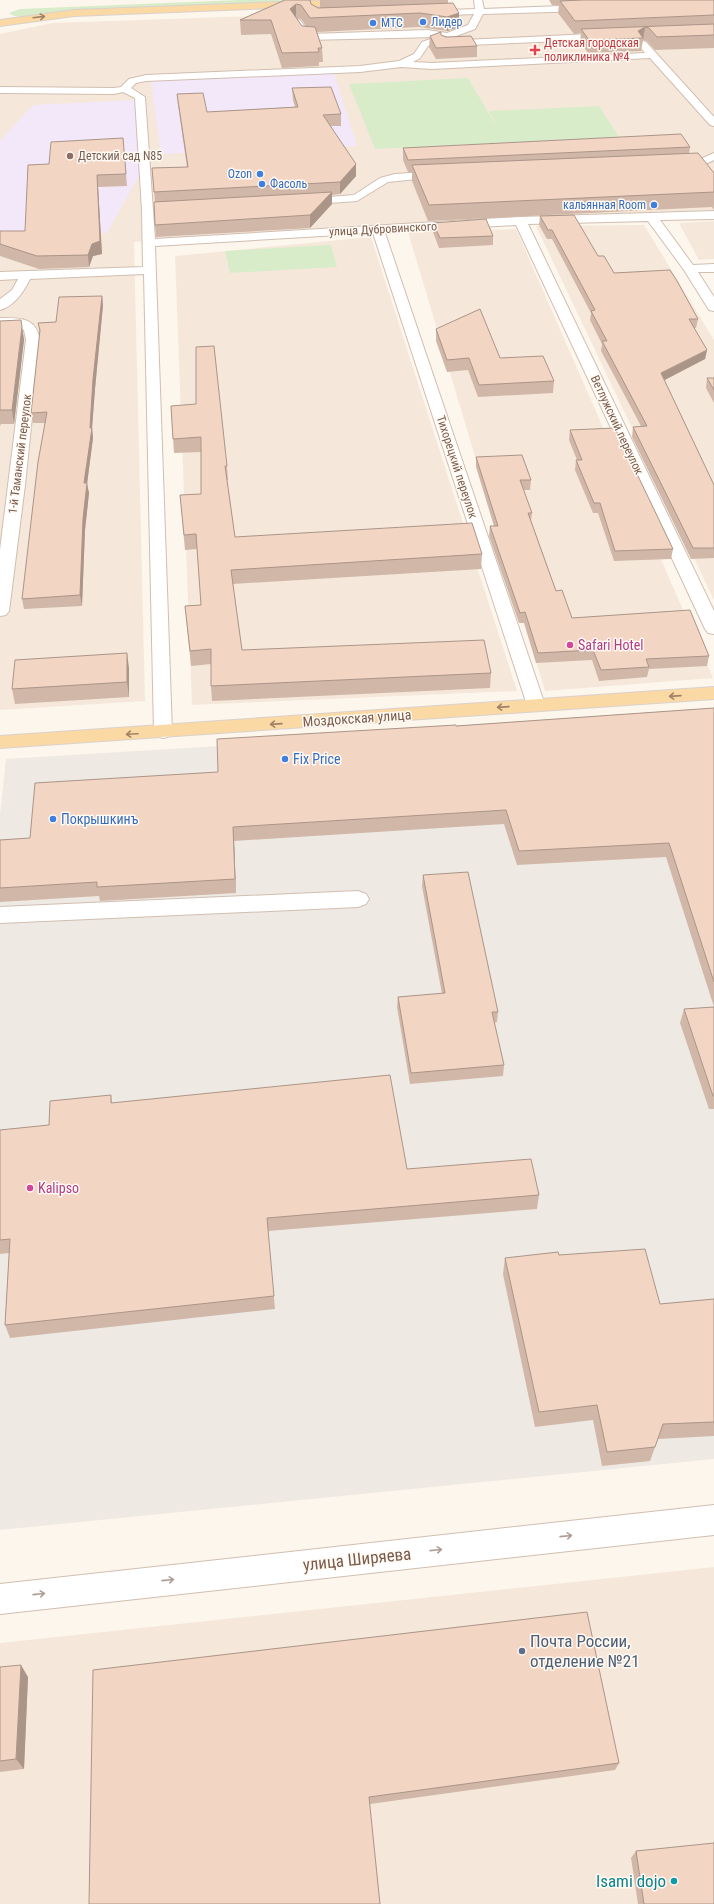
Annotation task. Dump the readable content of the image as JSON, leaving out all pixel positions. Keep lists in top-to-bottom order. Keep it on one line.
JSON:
{"streets":{"main road":["Моздокская улица"],"street":["улица Дубровинского","Ветлужский переулок","1-й Таманский переулок","Тихорецкий переулок","улица Ширяева"]},"crossings":[["улица Дубровинского","Ветлужский переулок"],["улица Дубровинского","Тихорецкий переулок"],["Тихорецкий переулок","Моздокская улица"]],"one_way":["Моздокская улица","улица Ширяева"],"places":{"other":["Лидер","МТС","Детский сад N85","Ozon","Фасоль","кальянная Room","Safari Hotel","Fix Price","Покрышкинъ","Kalipso","Почта России, отделение №21","Isami dojo"],"health":["Детская городская поликлиника №4"]}}
